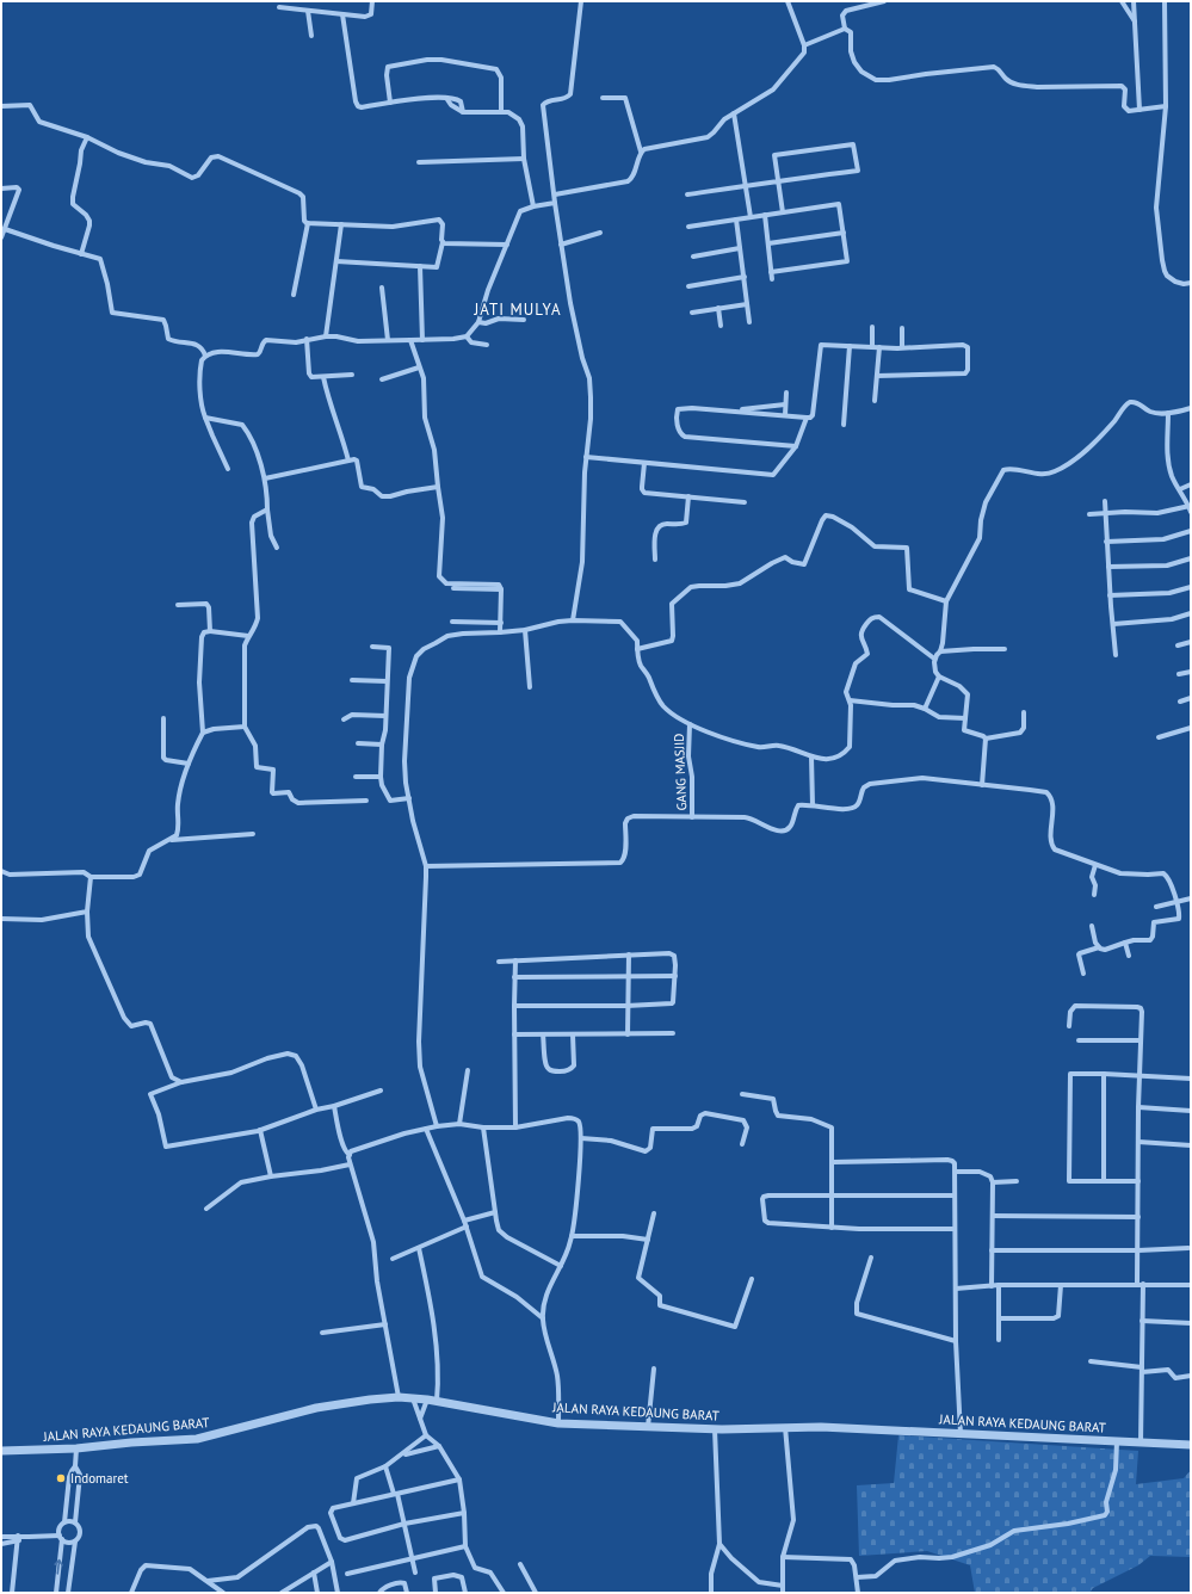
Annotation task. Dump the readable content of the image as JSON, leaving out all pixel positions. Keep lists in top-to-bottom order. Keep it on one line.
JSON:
{"streets":{"street":["GANG MASJID","JALAN RAYA KEDAUNG BARAT"]},"districts":["JATI MULYA"],"places":["Indomaret"]}
